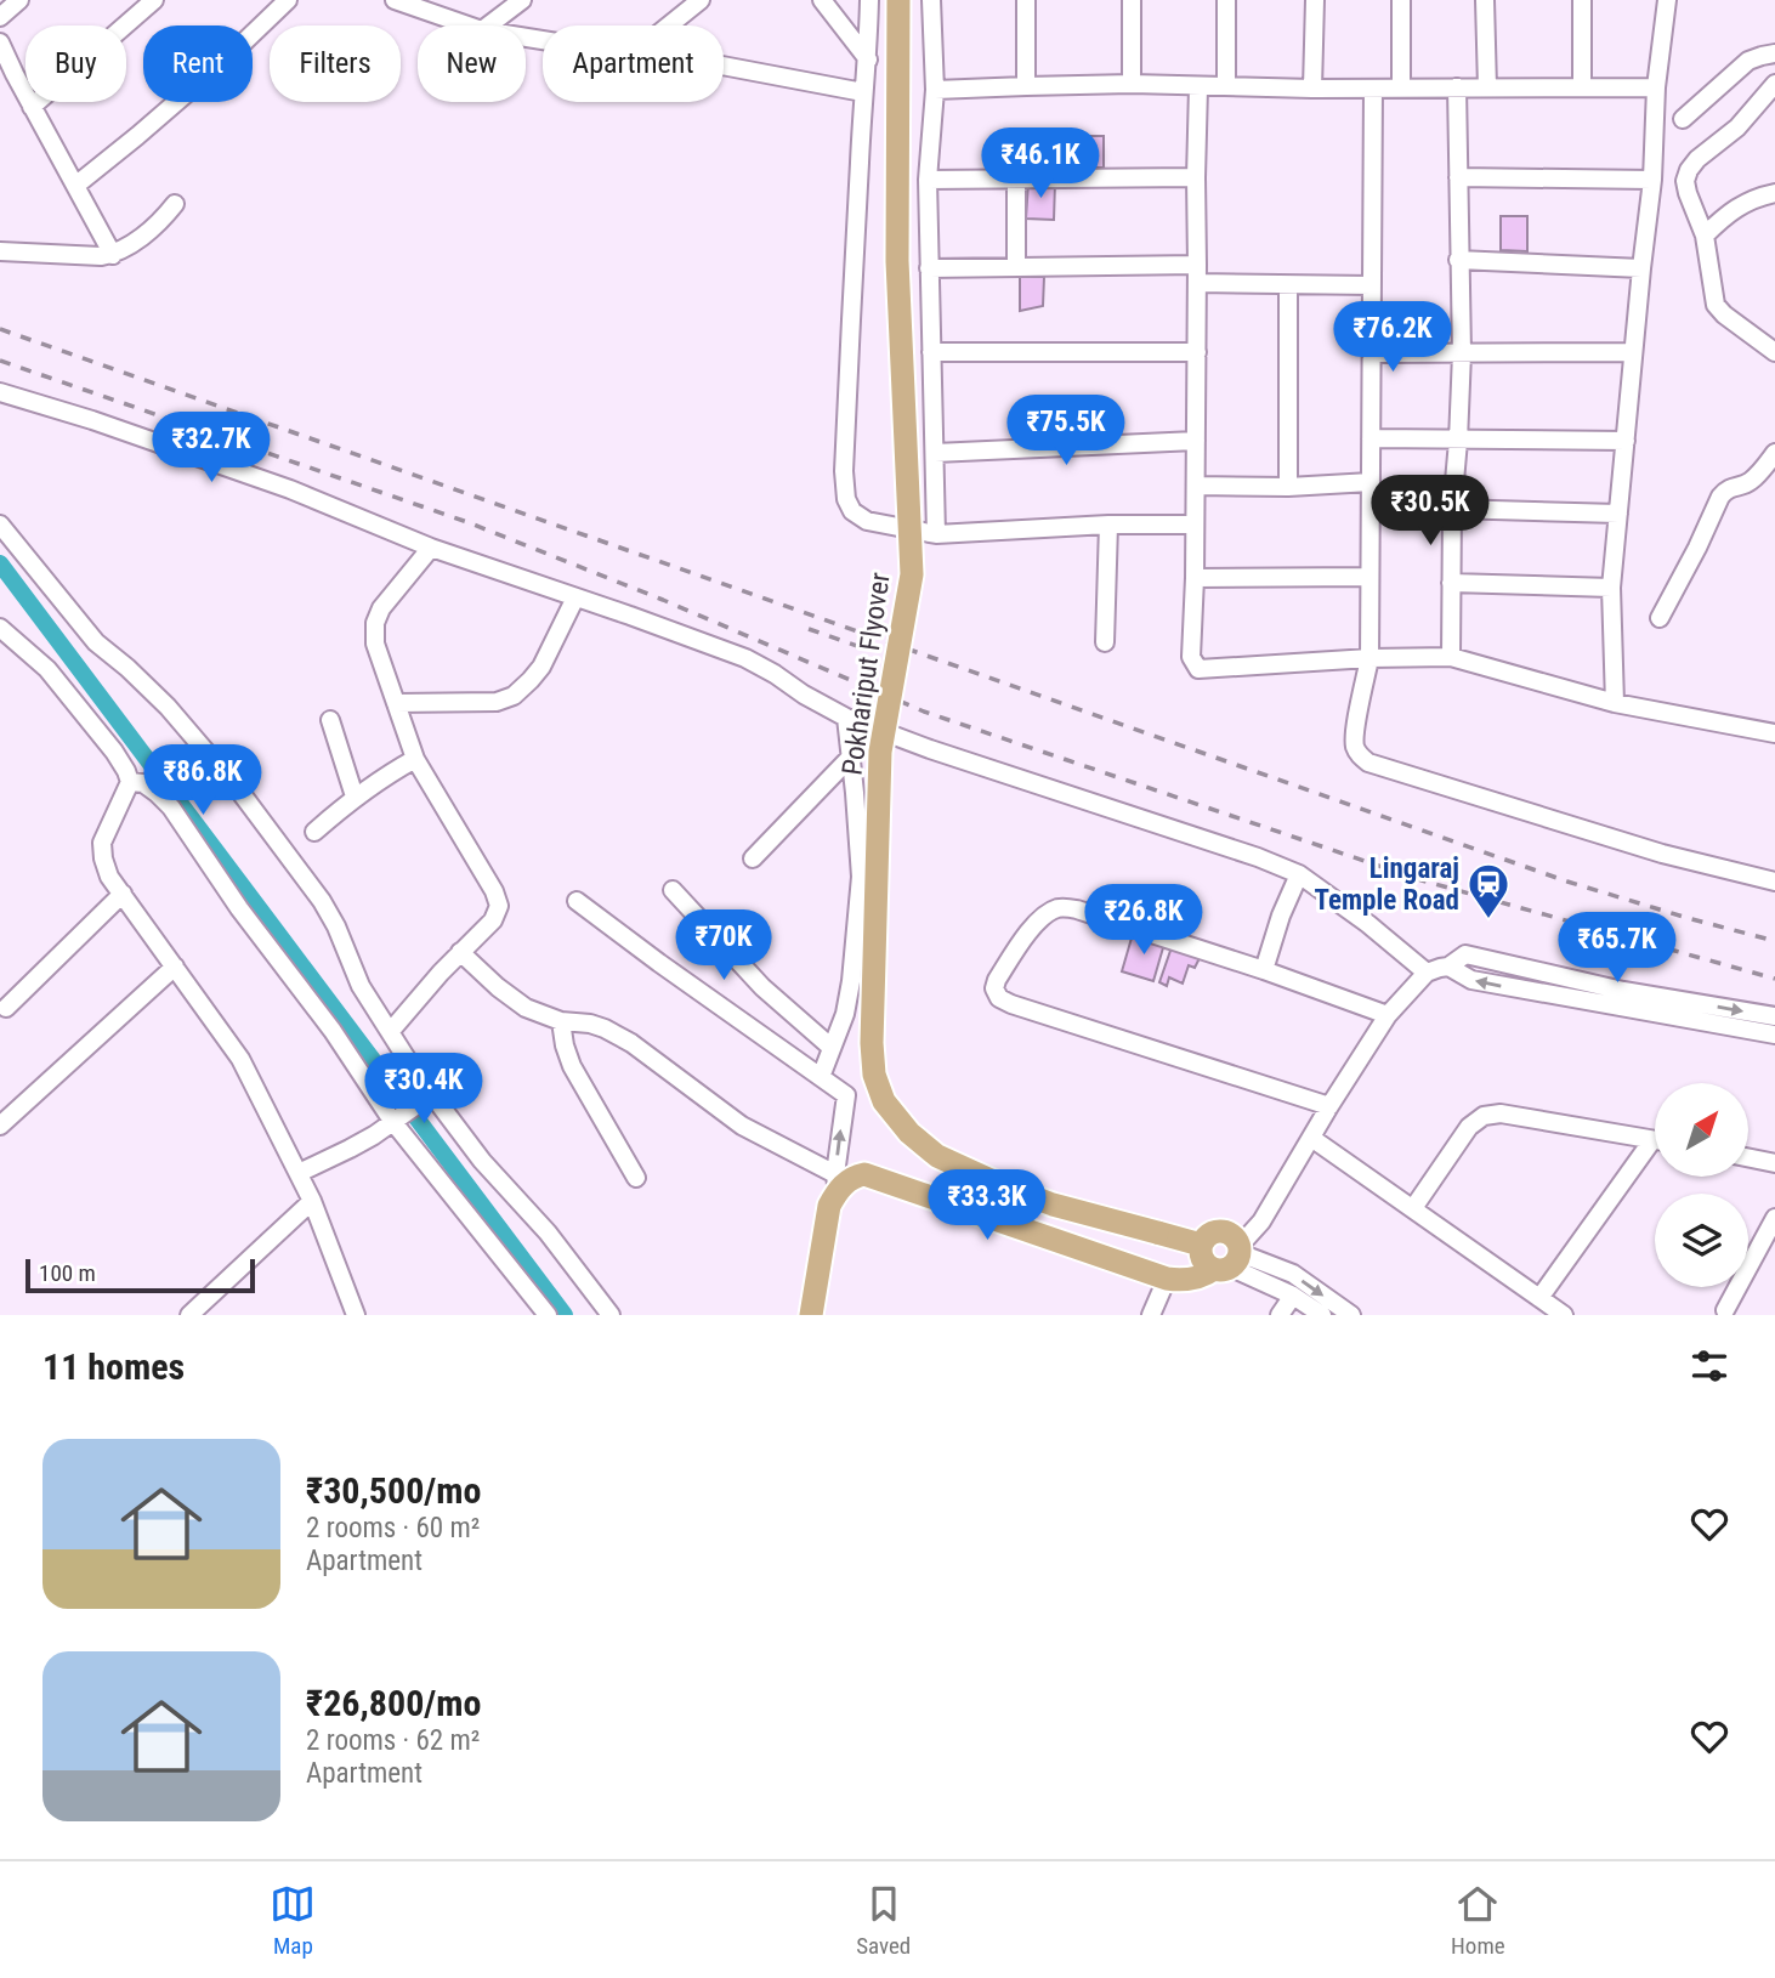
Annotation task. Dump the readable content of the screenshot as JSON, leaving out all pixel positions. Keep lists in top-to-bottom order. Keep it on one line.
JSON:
{"streets":{"main road":["Pokhariput Flyover"]},"places":{"station":["Lingaraj Temple Road"]},"scale_bar":"100 m","north":"top right","page":{"chip":["Buy","Rent","Filters","New","Apartment"],"price":["₹46.1K","₹76.2K","₹75.5K","₹32.7K","₹30.5K","₹86.8K","₹26.8K","₹70K","₹65.7K","₹30.4K","₹33.3K"],"scale":"100 m","heading":"11 homes","list":[{"name":"₹30,500/mo","note":"2 rooms · 60 m² · Apartment"},{"name":"₹26,800/mo","note":"2 rooms · 62 m² · Apartment"}],"tabs":["Map","Saved","Home"]}}
